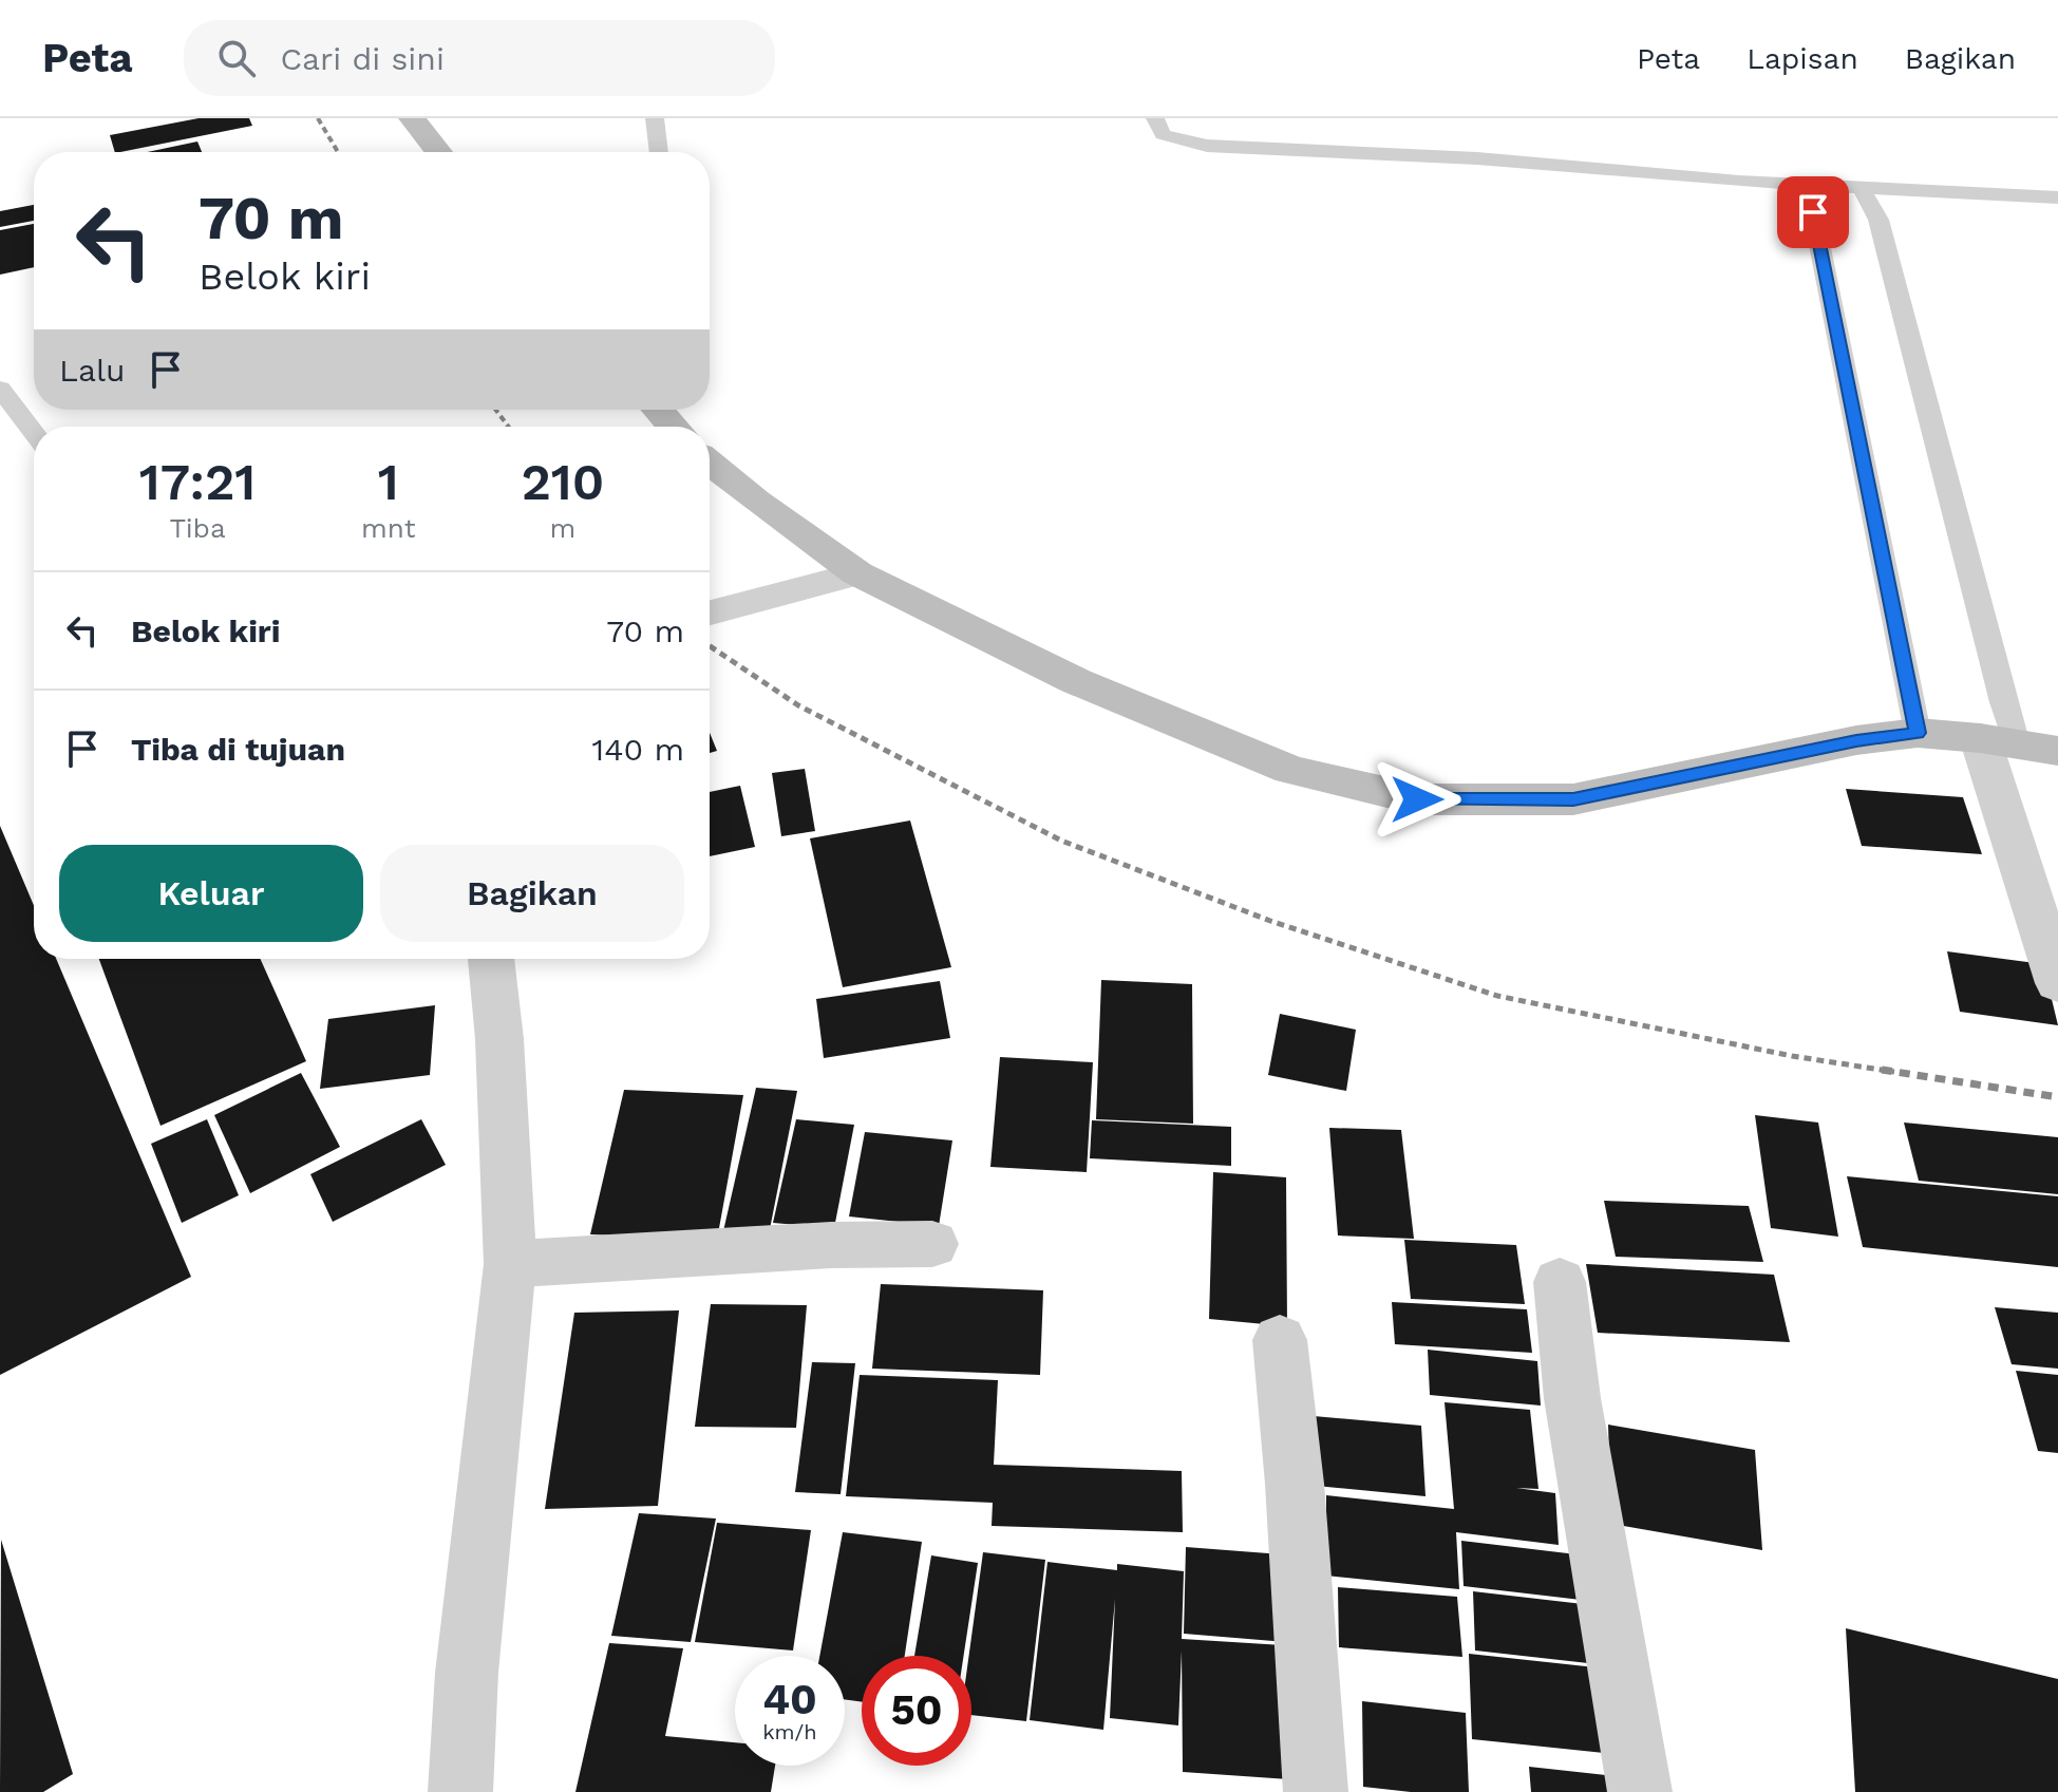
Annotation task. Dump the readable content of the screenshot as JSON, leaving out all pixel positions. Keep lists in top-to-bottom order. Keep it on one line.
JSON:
{"page":{"header":"Peta","search":"Cari di sini","nav":["Peta","Lapisan","Bagikan"],"turn":["70 m","Belok kiri"],"then":"Lalu","eta":["17:21","Tiba","1","mnt","210","m"],"list":[{"name":"Belok kiri","value":"70 m"},{"name":"Tiba di tujuan","value":"140 m"}],"buttons":["Keluar","Bagikan"],"speed":"40 km/h","limit":"50"}}
